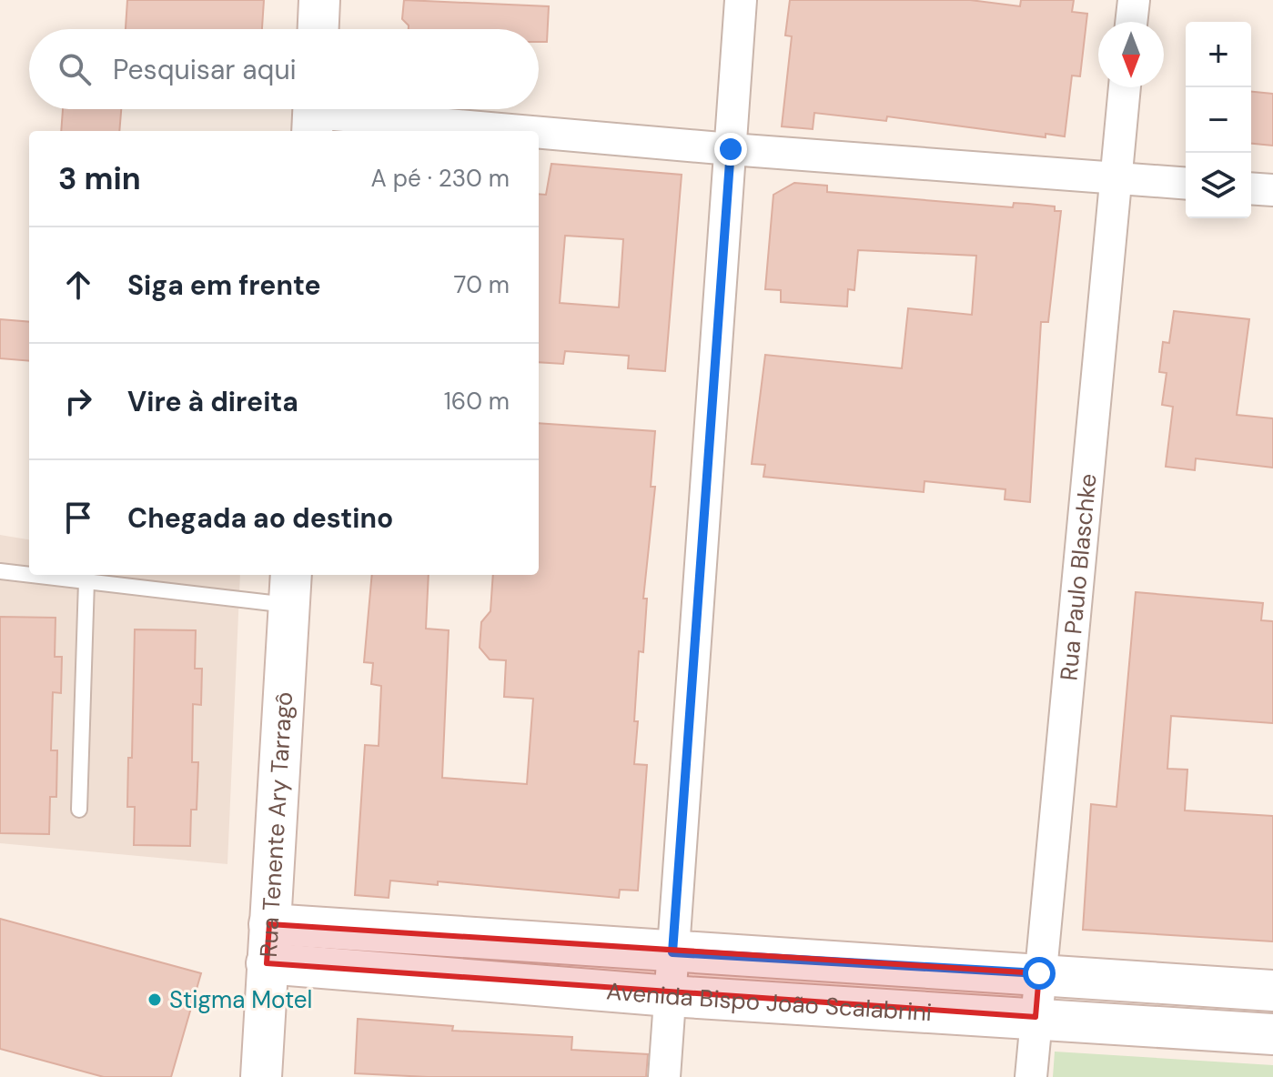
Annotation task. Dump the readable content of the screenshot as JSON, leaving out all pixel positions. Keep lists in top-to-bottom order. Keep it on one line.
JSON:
{"streets":{"street":["Rua Paulo Blaschke","Rua Tenente Ary Tarragô","Avenida Bispo João Scalabrini"]},"crossings":[["Rua Paulo Blaschke","Avenida Bispo João Scalabrini"],["Rua Tenente Ary Tarragô","Avenida Bispo João Scalabrini"]],"places":["Stigma Motel"],"north":"bottom","page":{"map_buttons":["+","−"],"search":"Pesquisar aqui","heading":["3 min","A pé · 230 m"],"list":[["Siga em frente","70 m"],["Vire à direita","160 m"],"Chegada ao destino"]}}
